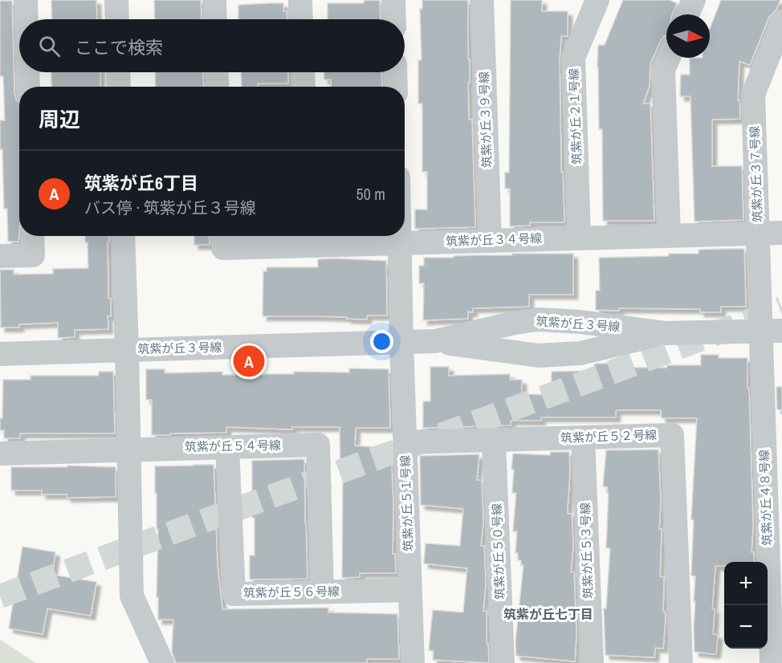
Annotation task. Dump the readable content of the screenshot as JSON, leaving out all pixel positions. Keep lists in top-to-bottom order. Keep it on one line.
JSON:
{"streets":{"street":["筑紫が丘２１号線","筑紫が丘３９号線","筑紫が丘３７号線","筑紫が丘３４号線","筑紫が丘３号線","筑紫が丘５２号線","筑紫が丘５４号線","筑紫が丘４８号線","筑紫が丘５１号線","筑紫が丘５３号線","筑紫が丘５０号線","筑紫が丘５６号線"]},"crossings":[["筑紫が丘２１号線","筑紫が丘３４号線"],["筑紫が丘３９号線","筑紫が丘３４号線"],["筑紫が丘３７号線","筑紫が丘３４号線"],["筑紫が丘３７号線","筑紫が丘３号線"],["筑紫が丘３７号線","筑紫が丘４８号線"],["筑紫が丘３４号線","筑紫が丘５１号線"],["筑紫が丘３号線","筑紫が丘４８号線"],["筑紫が丘３号線","筑紫が丘５１号線"],["筑紫が丘５２号線","筑紫が丘５１号線"],["筑紫が丘５２号線","筑紫が丘５３号線"],["筑紫が丘５２号線","筑紫が丘５０号線"],["筑紫が丘５４号線","筑紫が丘５６号線"],["筑紫が丘５１号線","筑紫が丘５６号線"]],"districts":["筑紫が丘七丁目"],"north":"right","page":{"search":"ここで検索","heading":"周辺","list":[{"mark":"A","name":"筑紫が丘6丁目","note":"バス停 · 筑紫が丘３号線","value":"50 m"}],"pins":"A","map_buttons":["+","−"]}}
